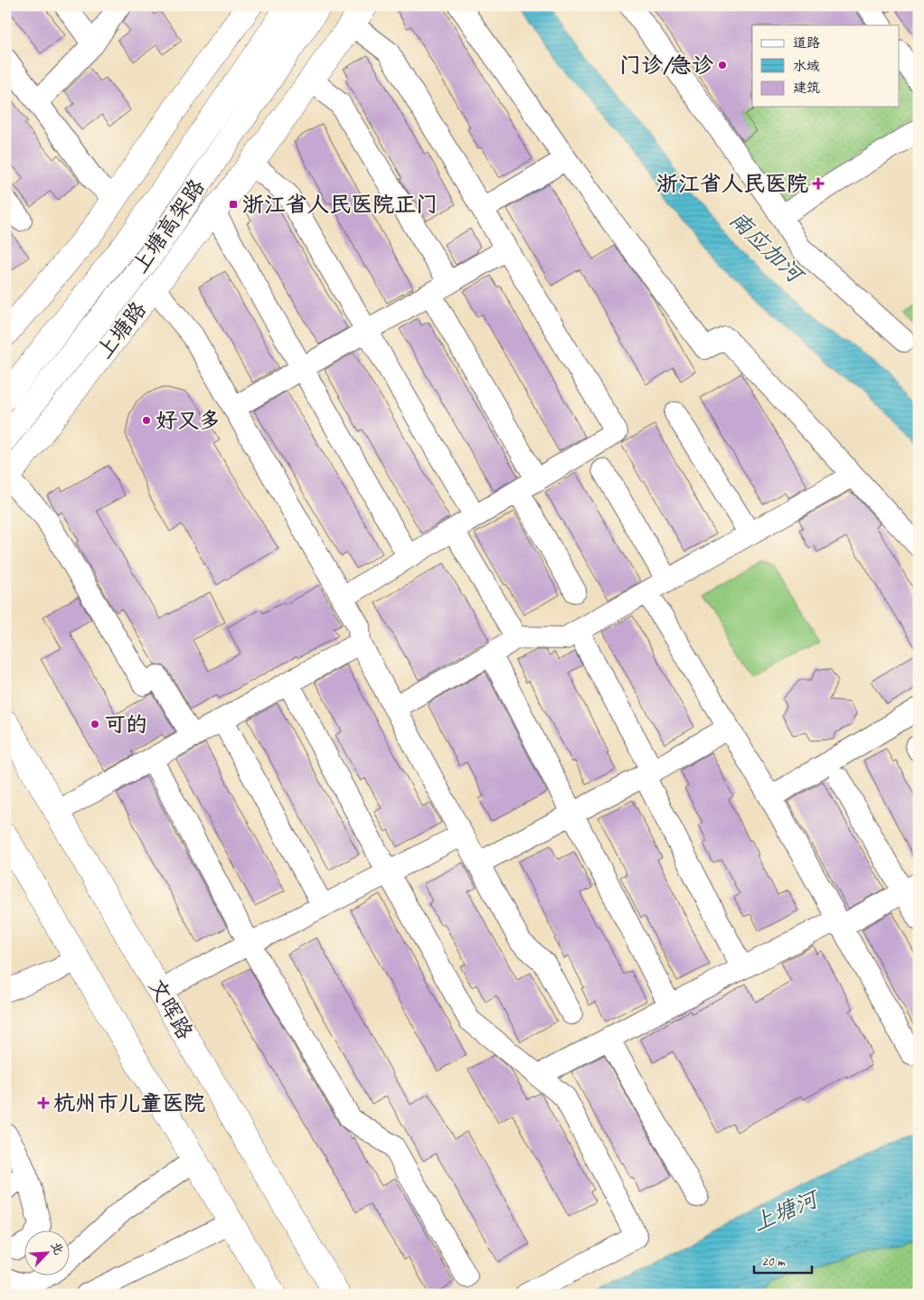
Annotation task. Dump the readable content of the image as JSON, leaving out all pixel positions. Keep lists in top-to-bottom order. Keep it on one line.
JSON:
{"streets":{"main road":["上塘高架路","上塘路","文晖路"]},"water":["南应加河","上塘河"],"places":{"other":["门诊/急诊","好又多","可的"],"health":["浙江省人民医院","杭州市儿童医院"],"transit":["浙江省人民医院正门"]},"legend":["道路","水域","建筑"],"scale_bar":"20 m","north":"top right"}
